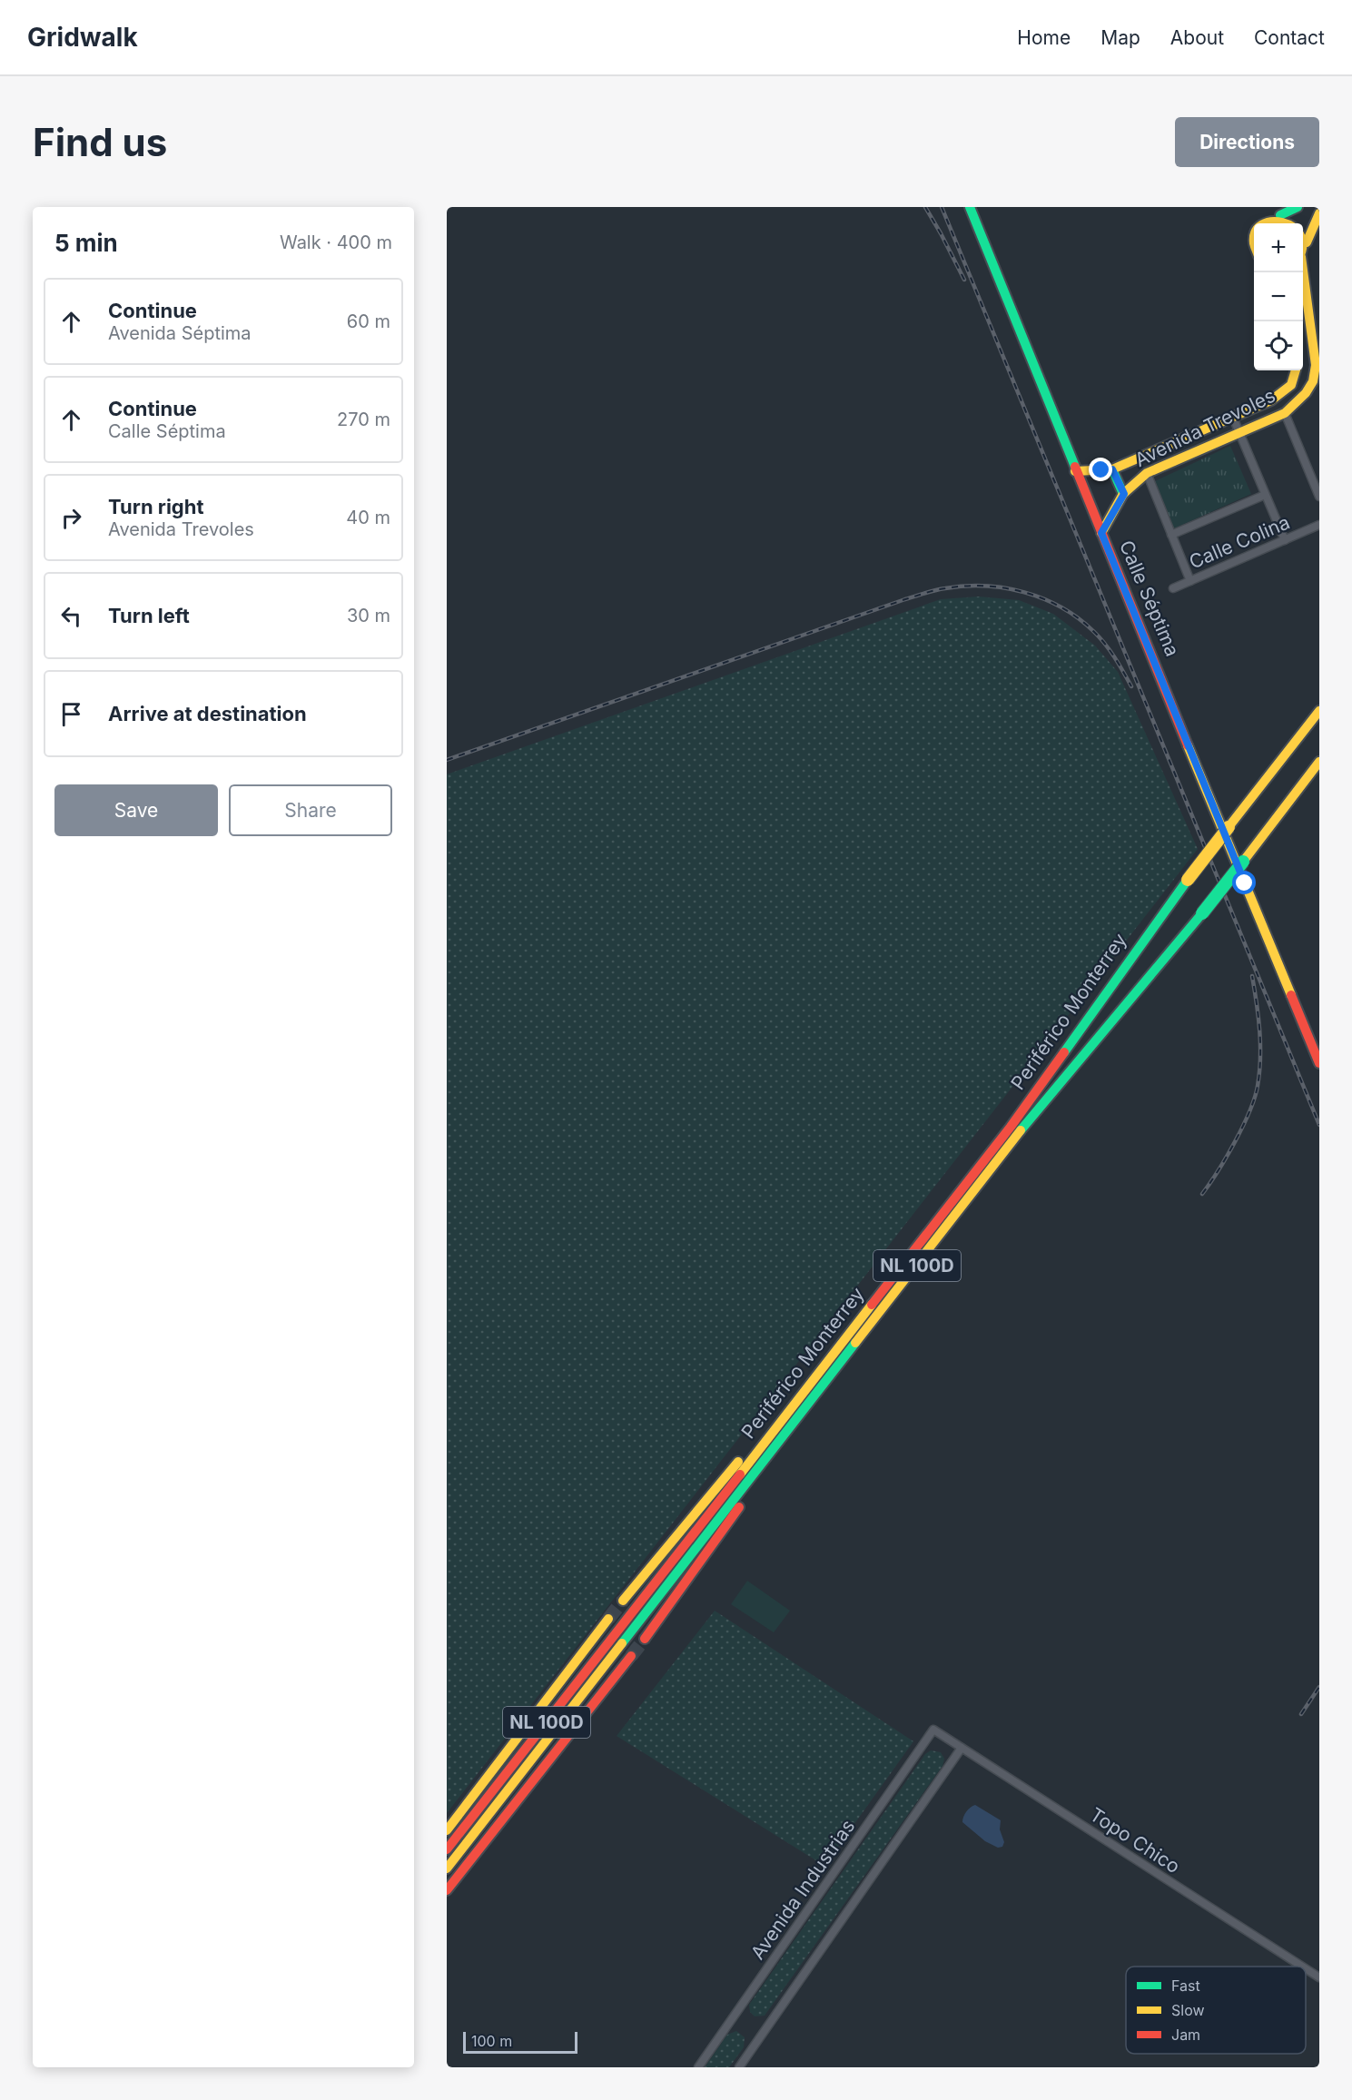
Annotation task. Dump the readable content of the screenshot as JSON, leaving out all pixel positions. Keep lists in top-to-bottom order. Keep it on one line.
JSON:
{"streets":{"main road":["Avenida Trevoles","Calle Séptima","Periférico Monterrey","NL 100D"],"street":["Calle Colina","Topo Chico","Avenida Industrias"]},"crossings":[["Avenida Trevoles","Calle Séptima"],["Calle Séptima","Periférico Monterrey"],["Topo Chico","Avenida Industrias"]],"legend":["Fast","Slow","Jam"],"scale_bar":"100 m","page":{"header":"Gridwalk","nav":["Home","Map","About","Contact"],"buttons":["Directions",["Save","Share"]],"title":"Find us","heading":["5 min","Walk · 400 m"],"map_buttons":["+","−"],"list":[["Continue","Avenida Séptima","60 m"],["Continue","Calle Séptima","270 m"],["Turn right","Avenida Trevoles","40 m"],["Turn left","30 m"],"Arrive at destination"],"scale":"100 m"}}
